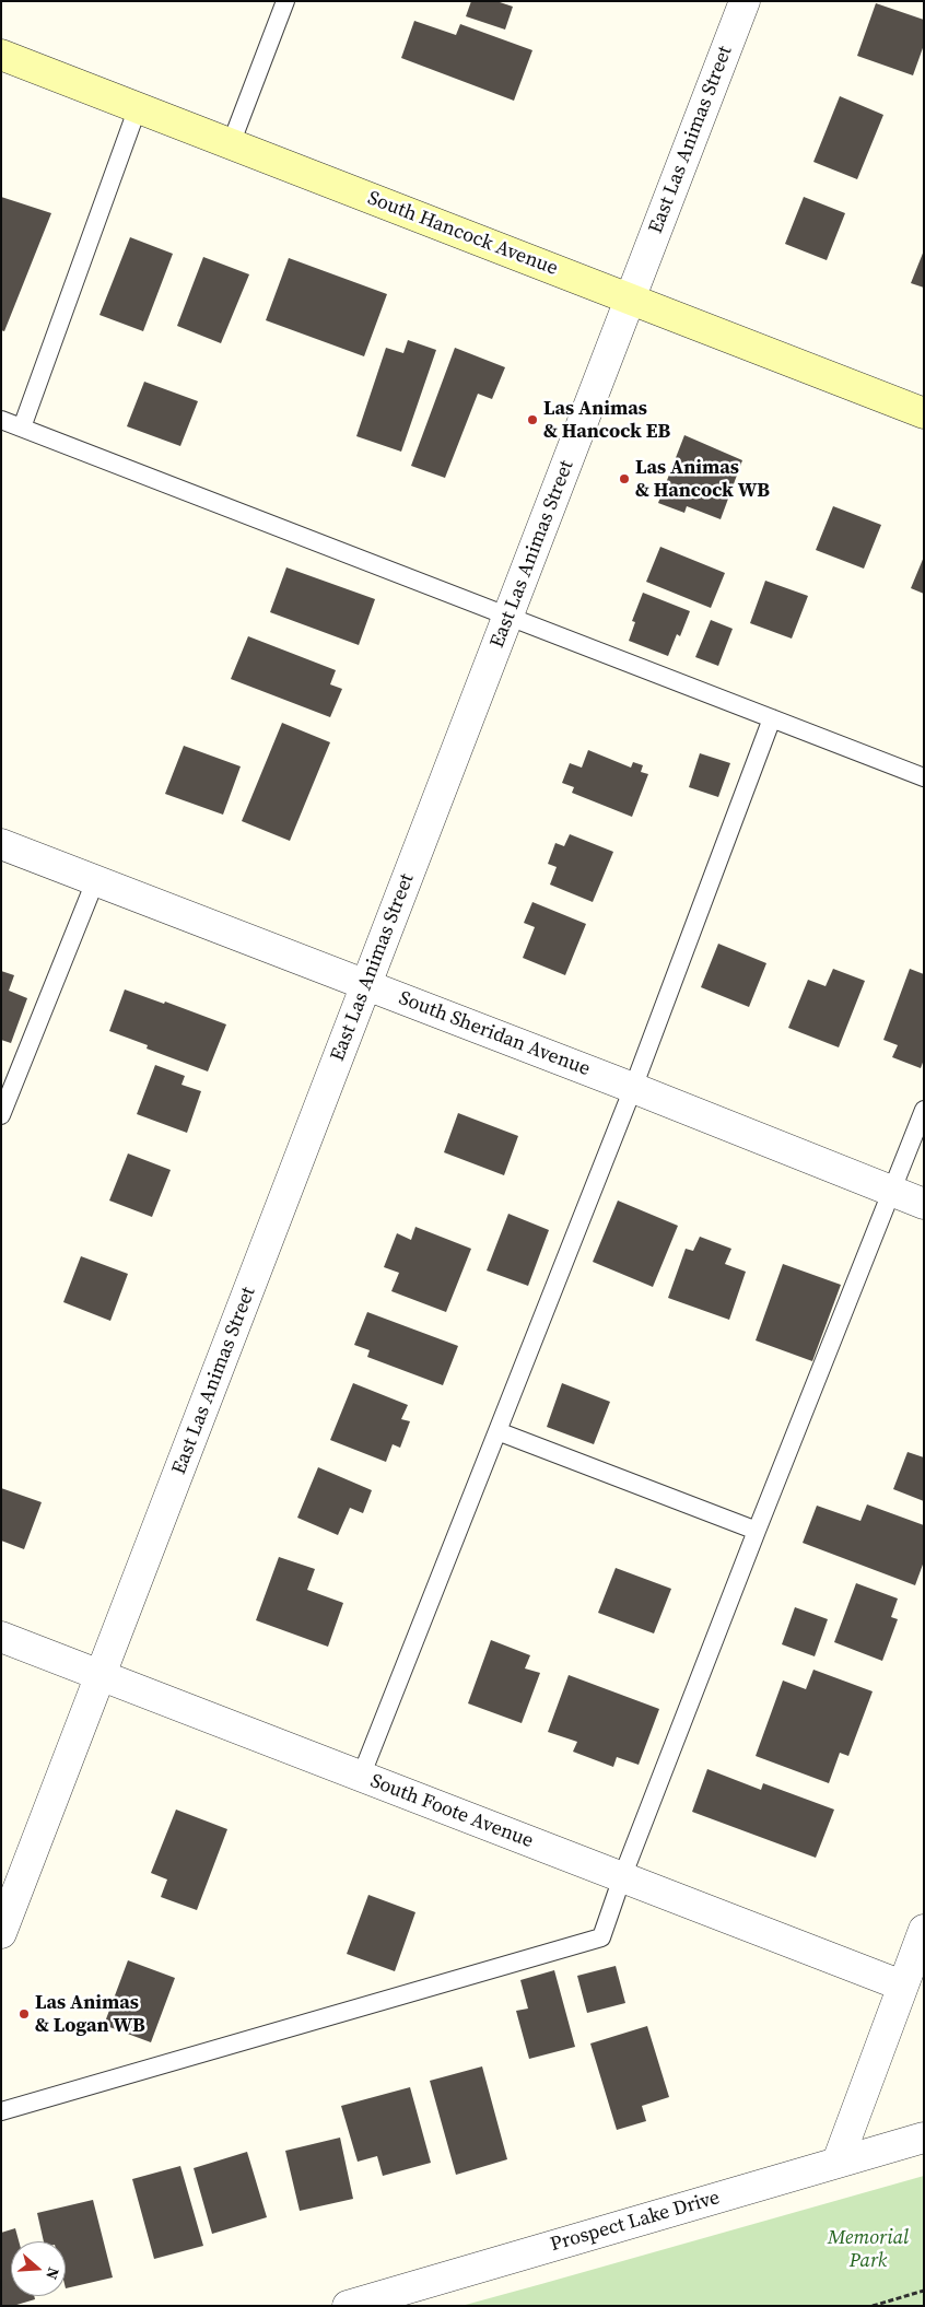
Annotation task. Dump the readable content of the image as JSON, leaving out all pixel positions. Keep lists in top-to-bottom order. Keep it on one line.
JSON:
{"streets":{"main road":["South Hancock Avenue"],"street":["East Las Animas Street","South Sheridan Avenue","South Foote Avenue","Prospect Lake Drive"]},"crossings":[["East Las Animas Street","South Hancock Avenue"],["East Las Animas Street","South Sheridan Avenue"],["East Las Animas Street","South Foote Avenue"]],"parks":["Memorial Park"],"places":["Las Animas & Hancock EB","Las Animas & Hancock WB","Las Animas & Logan WB"],"north":"right"}
